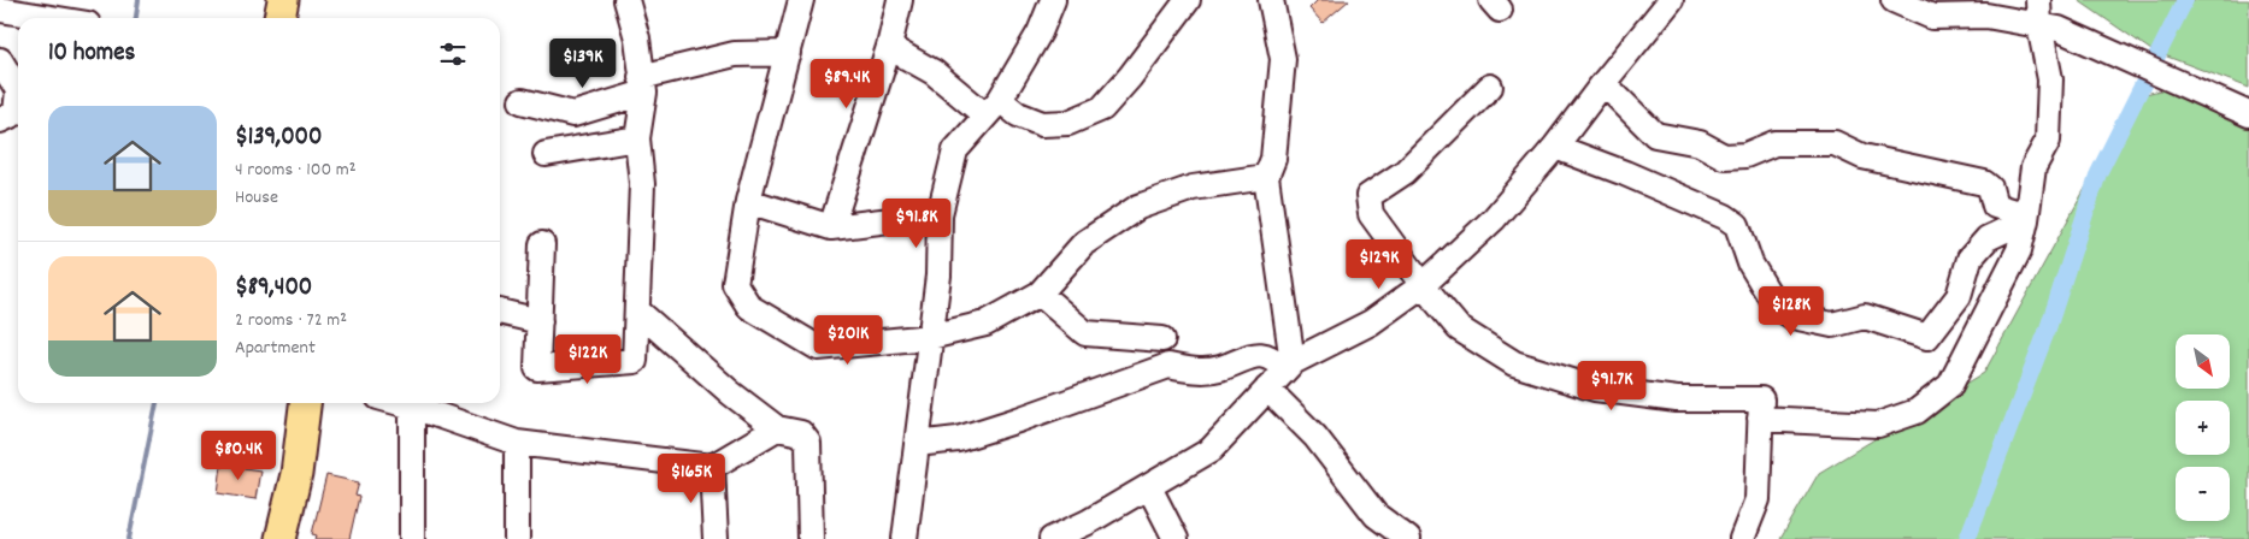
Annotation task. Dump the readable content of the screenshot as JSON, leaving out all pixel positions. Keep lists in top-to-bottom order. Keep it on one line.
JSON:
{"north":"bottom right","page":{"heading":"10 homes","price":["$139K","$89.4K","$91.8K","$129K","$128K","$201K","$122K","$91.7K","$80.4K","$165K"],"list":[{"name":"$139,000","note":"4 rooms · 100 m² · House"},{"name":"$89,400","note":"2 rooms · 72 m² · Apartment"}],"map_buttons":["+","−"]}}
